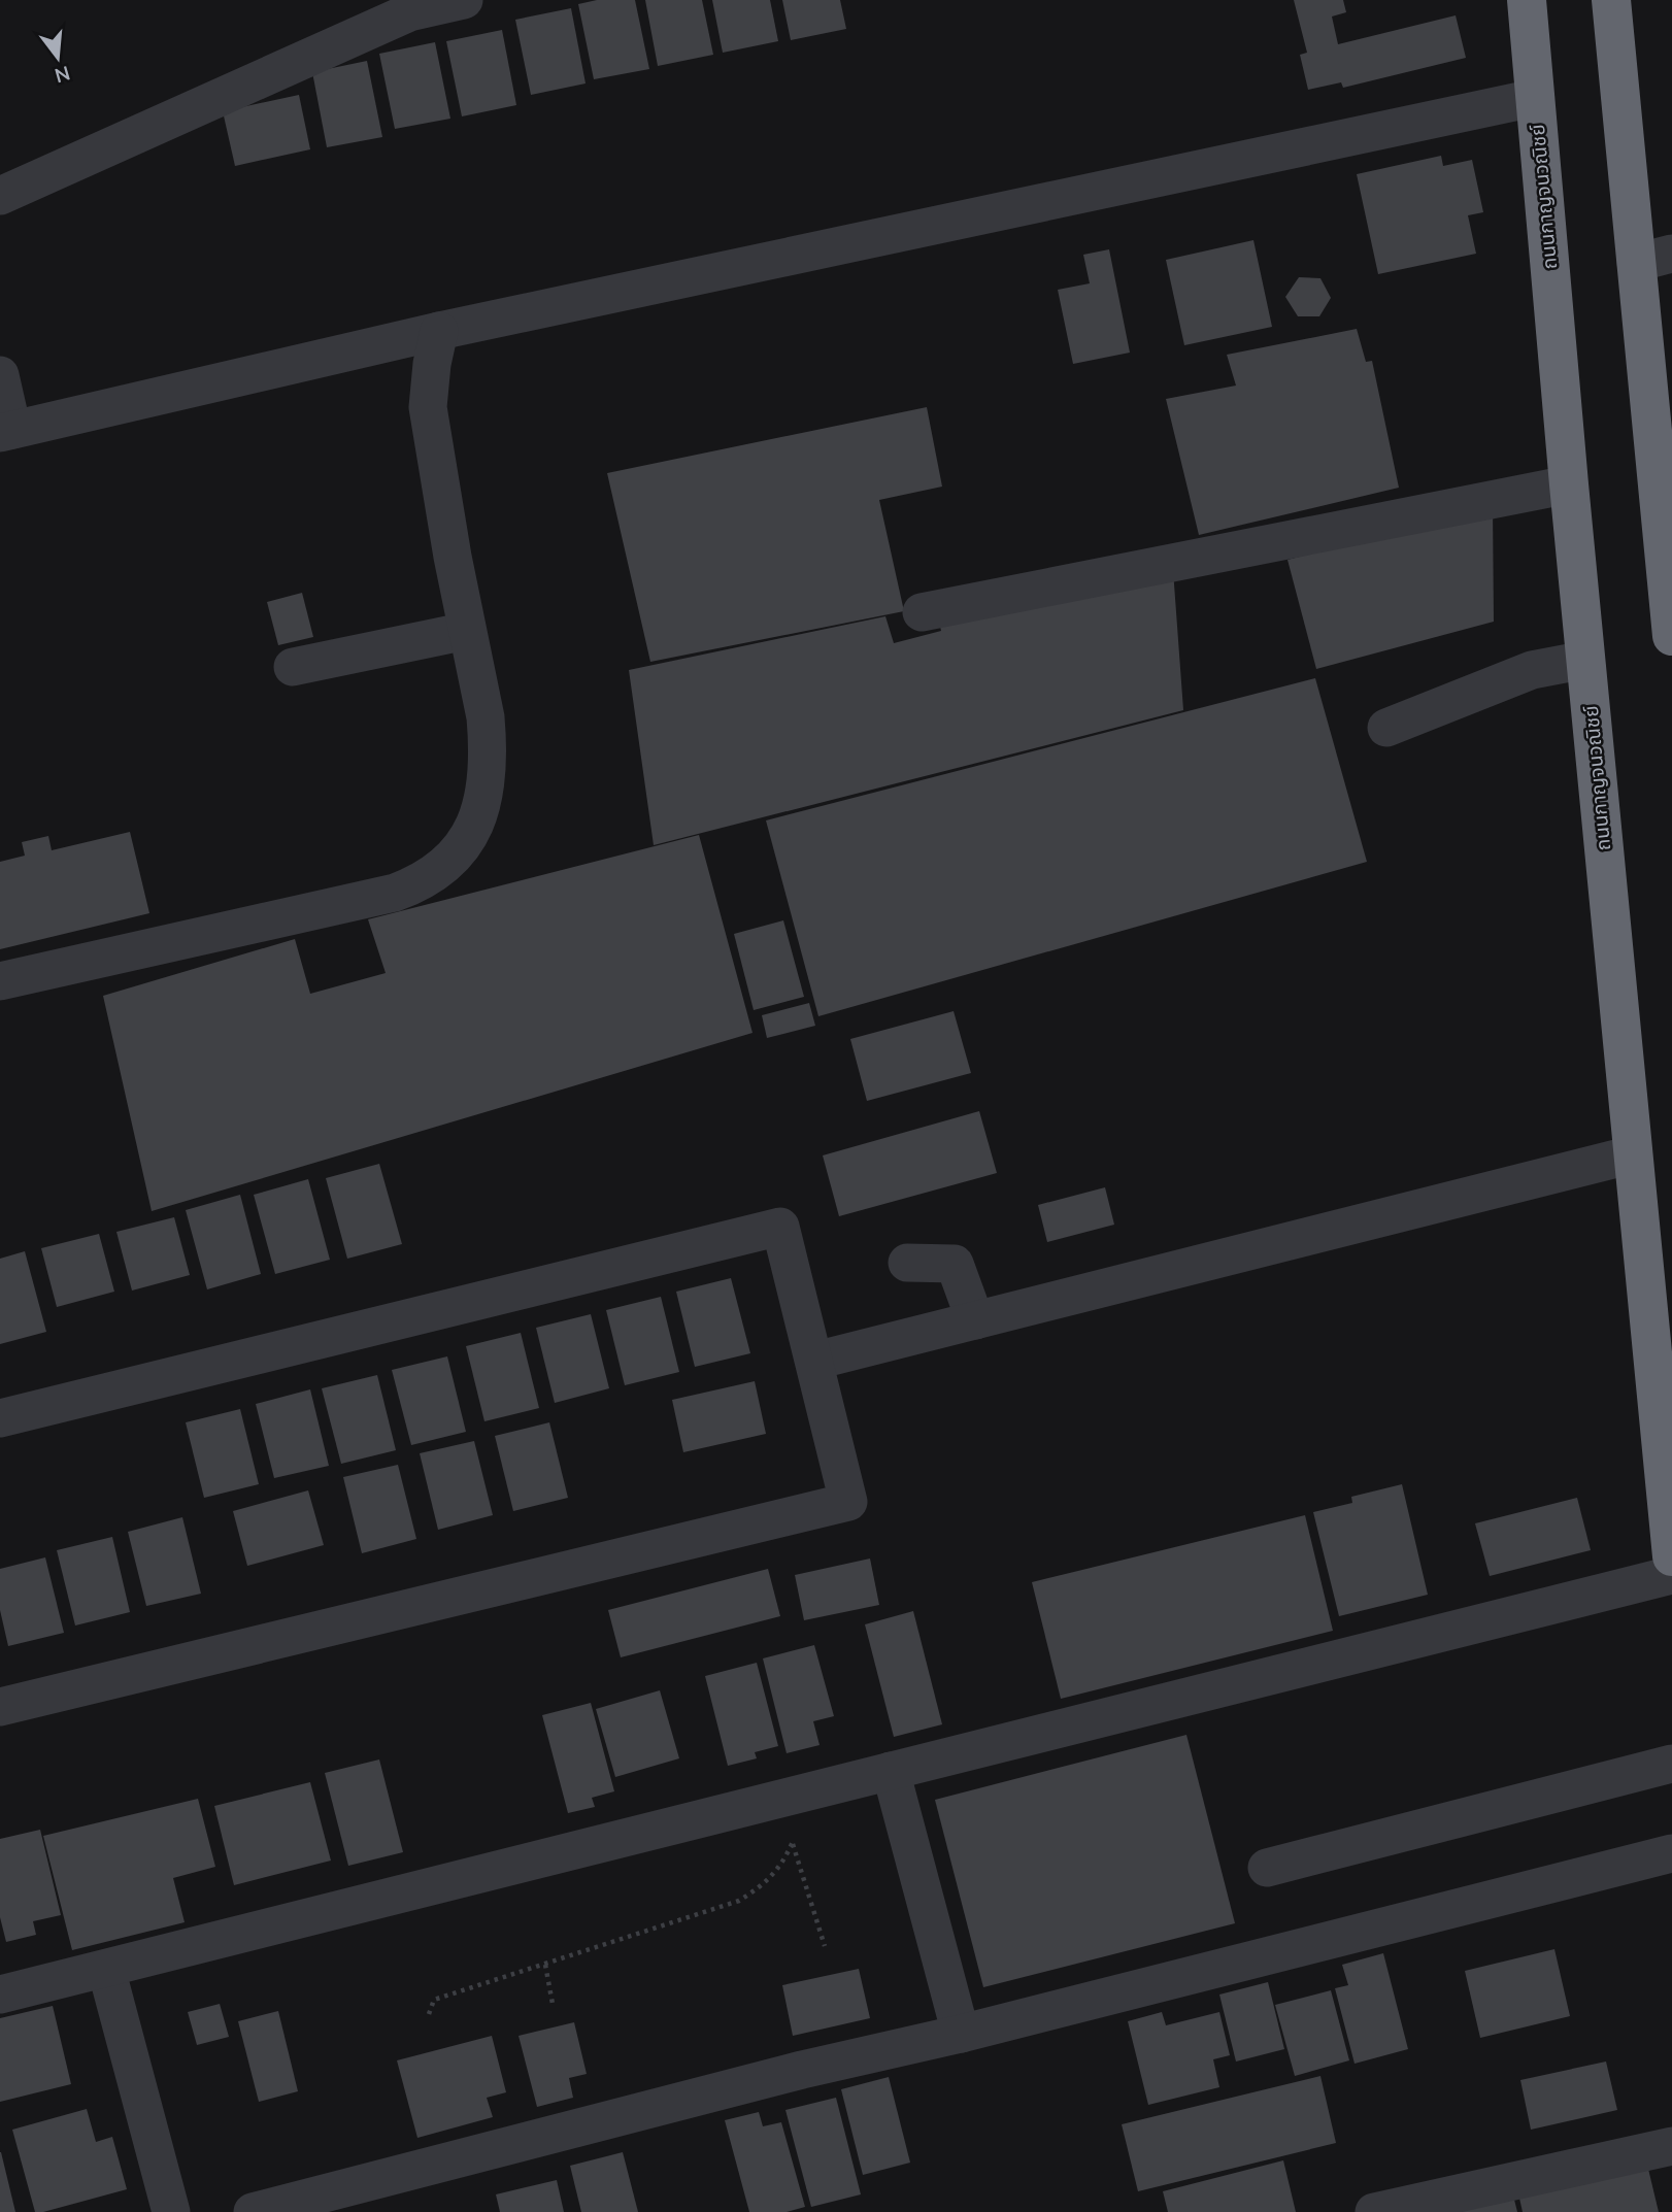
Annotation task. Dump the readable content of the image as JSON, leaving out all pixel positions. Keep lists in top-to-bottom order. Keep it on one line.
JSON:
{"streets":{"highway":["ถนนกาญจนวณิชย์"]},"north":"bottom"}
